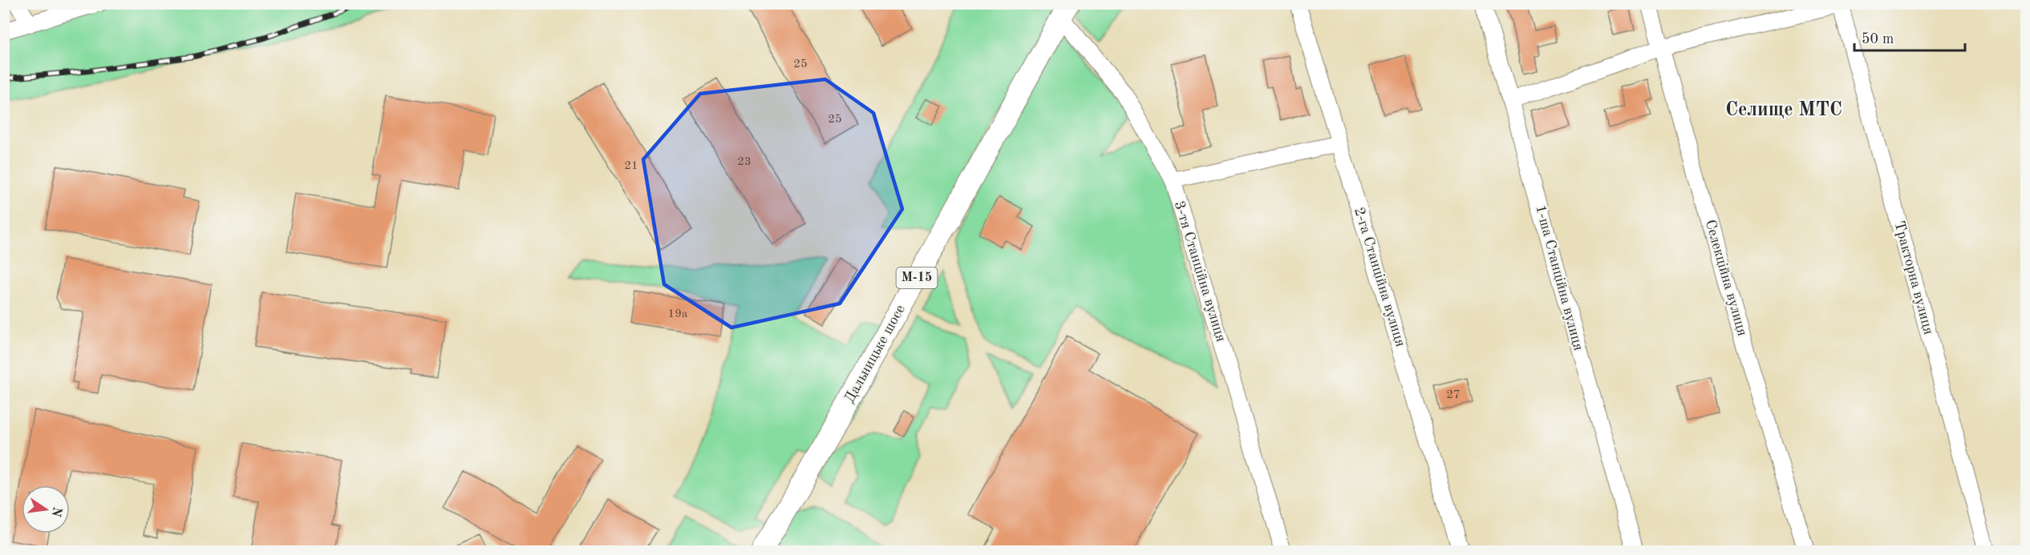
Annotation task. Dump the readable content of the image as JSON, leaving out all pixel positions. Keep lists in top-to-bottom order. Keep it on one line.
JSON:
{"streets":{"main road":["М-15","Дальницьке шосе"],"street":["3-тя Станційна вулиця","2-га Станційна вулиця","1-ша Станційна вулиця","Селекційна вулиця","Тракторна вулиця"]},"crossings":[["3-тя Станційна вулиця","Дальницьке шосе"]],"districts":["Cелище МТС"],"house_numbers":["25","25","23","21","19а","27"],"scale_bar":"50 m","north":"right"}
